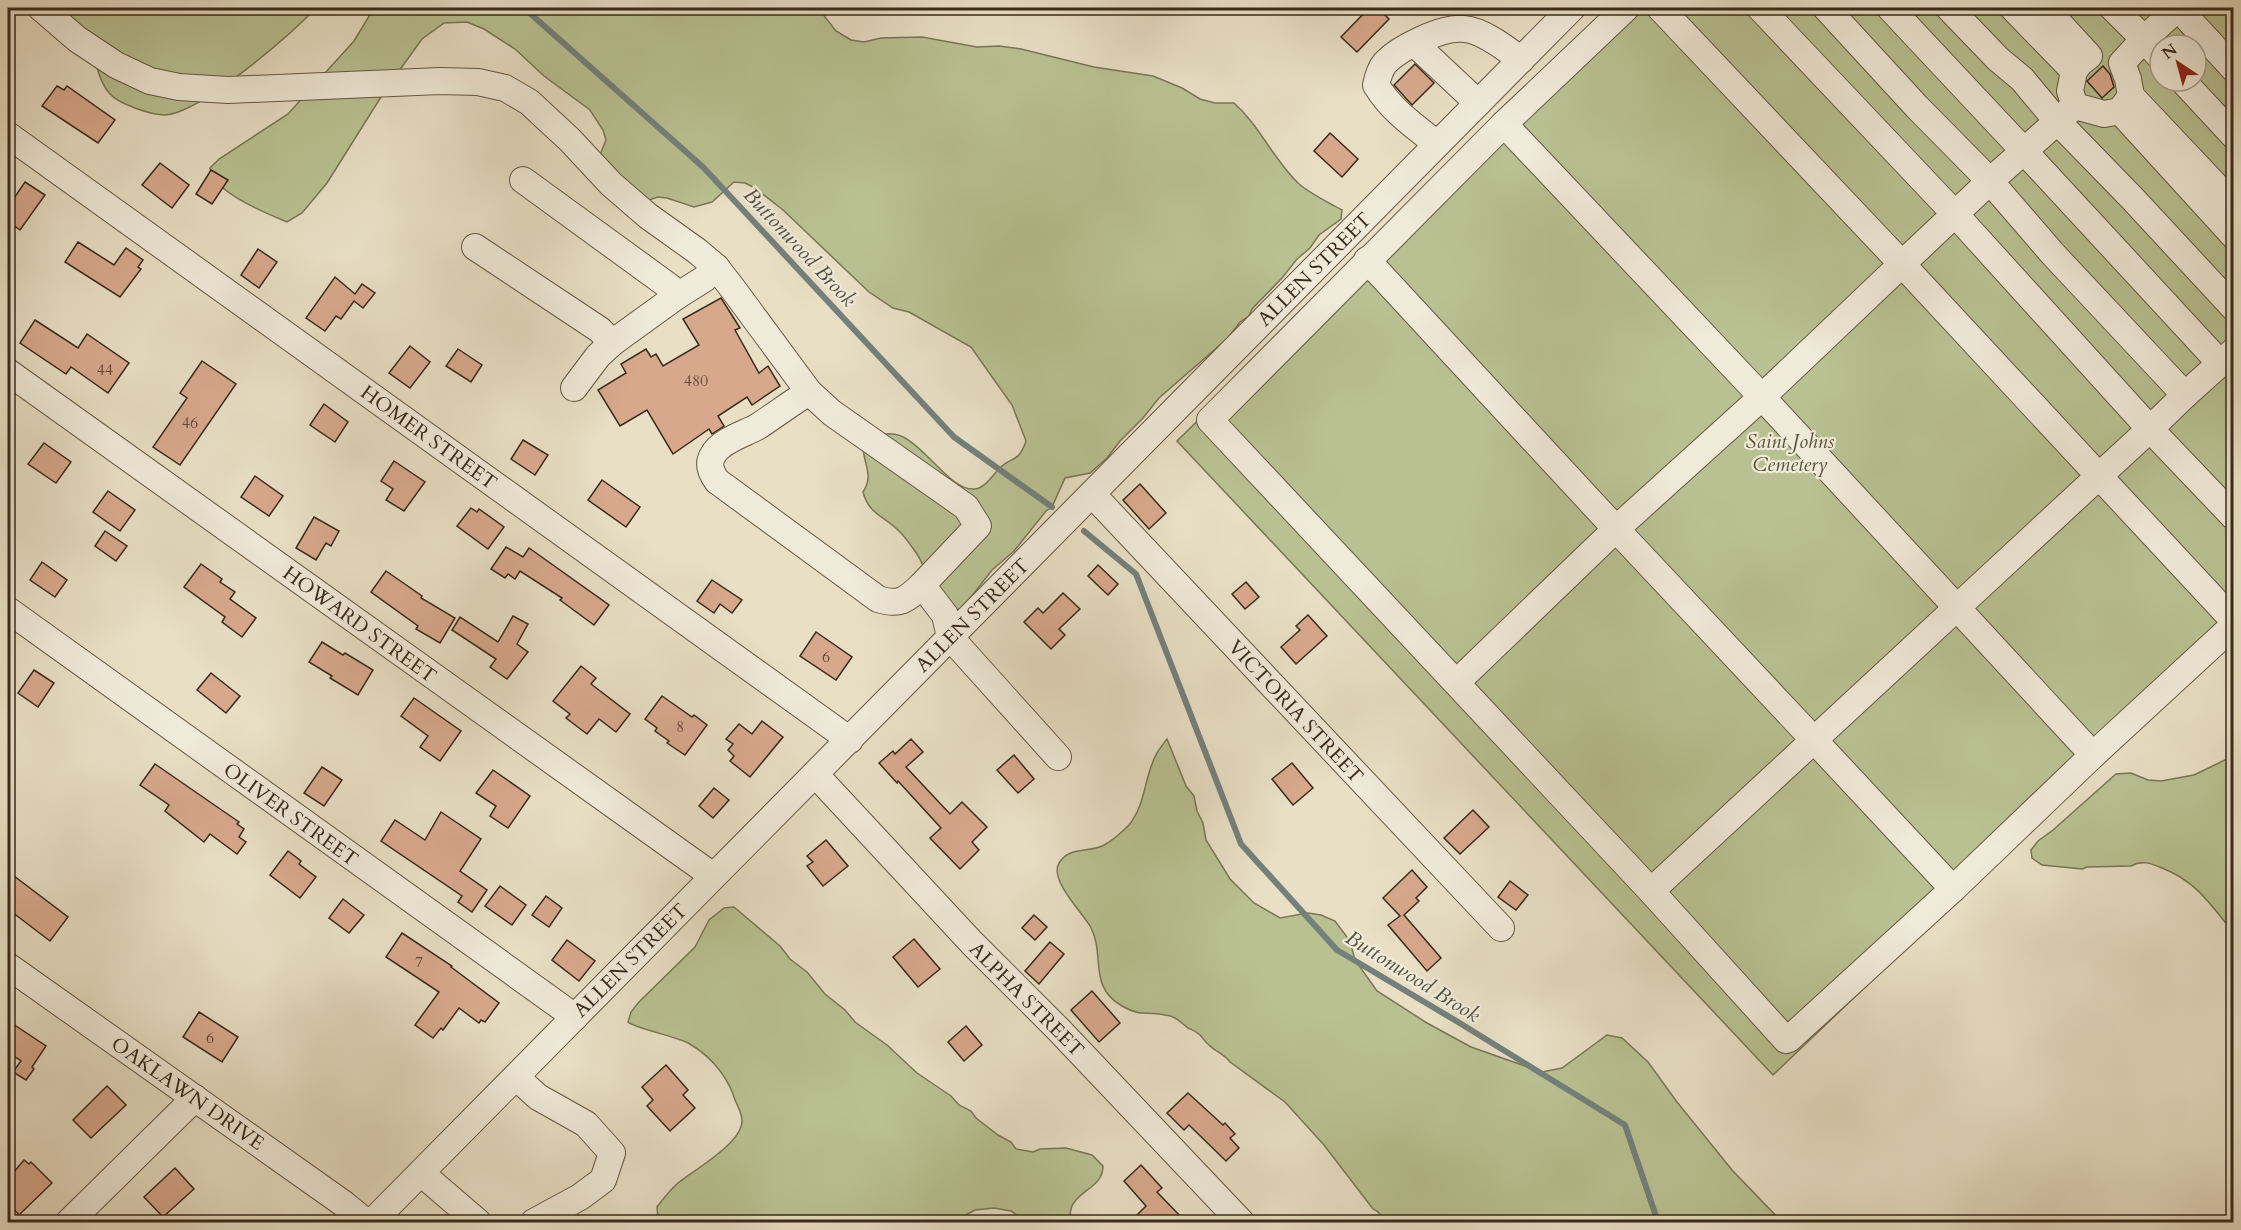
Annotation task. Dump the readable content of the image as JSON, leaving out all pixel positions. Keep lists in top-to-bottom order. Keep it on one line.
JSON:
{"streets":{"street":["ALLEN STREET","HOMER STREET","HOWARD STREET","VICTORIA STREET","OLIVER STREET","ALPHA STREET","OAKLAWN DRIVE"]},"crossings":[["ALLEN STREET","HOMER STREET"],["ALLEN STREET","HOWARD STREET"],["ALLEN STREET","VICTORIA STREET"],["ALLEN STREET","OLIVER STREET"],["ALLEN STREET","ALPHA STREET"]],"water":["Buttonwood Brook"],"parks":["Saint Johns Cemetery"],"house_numbers":["44","480","46","6","8","7","6"],"north":"top left"}
